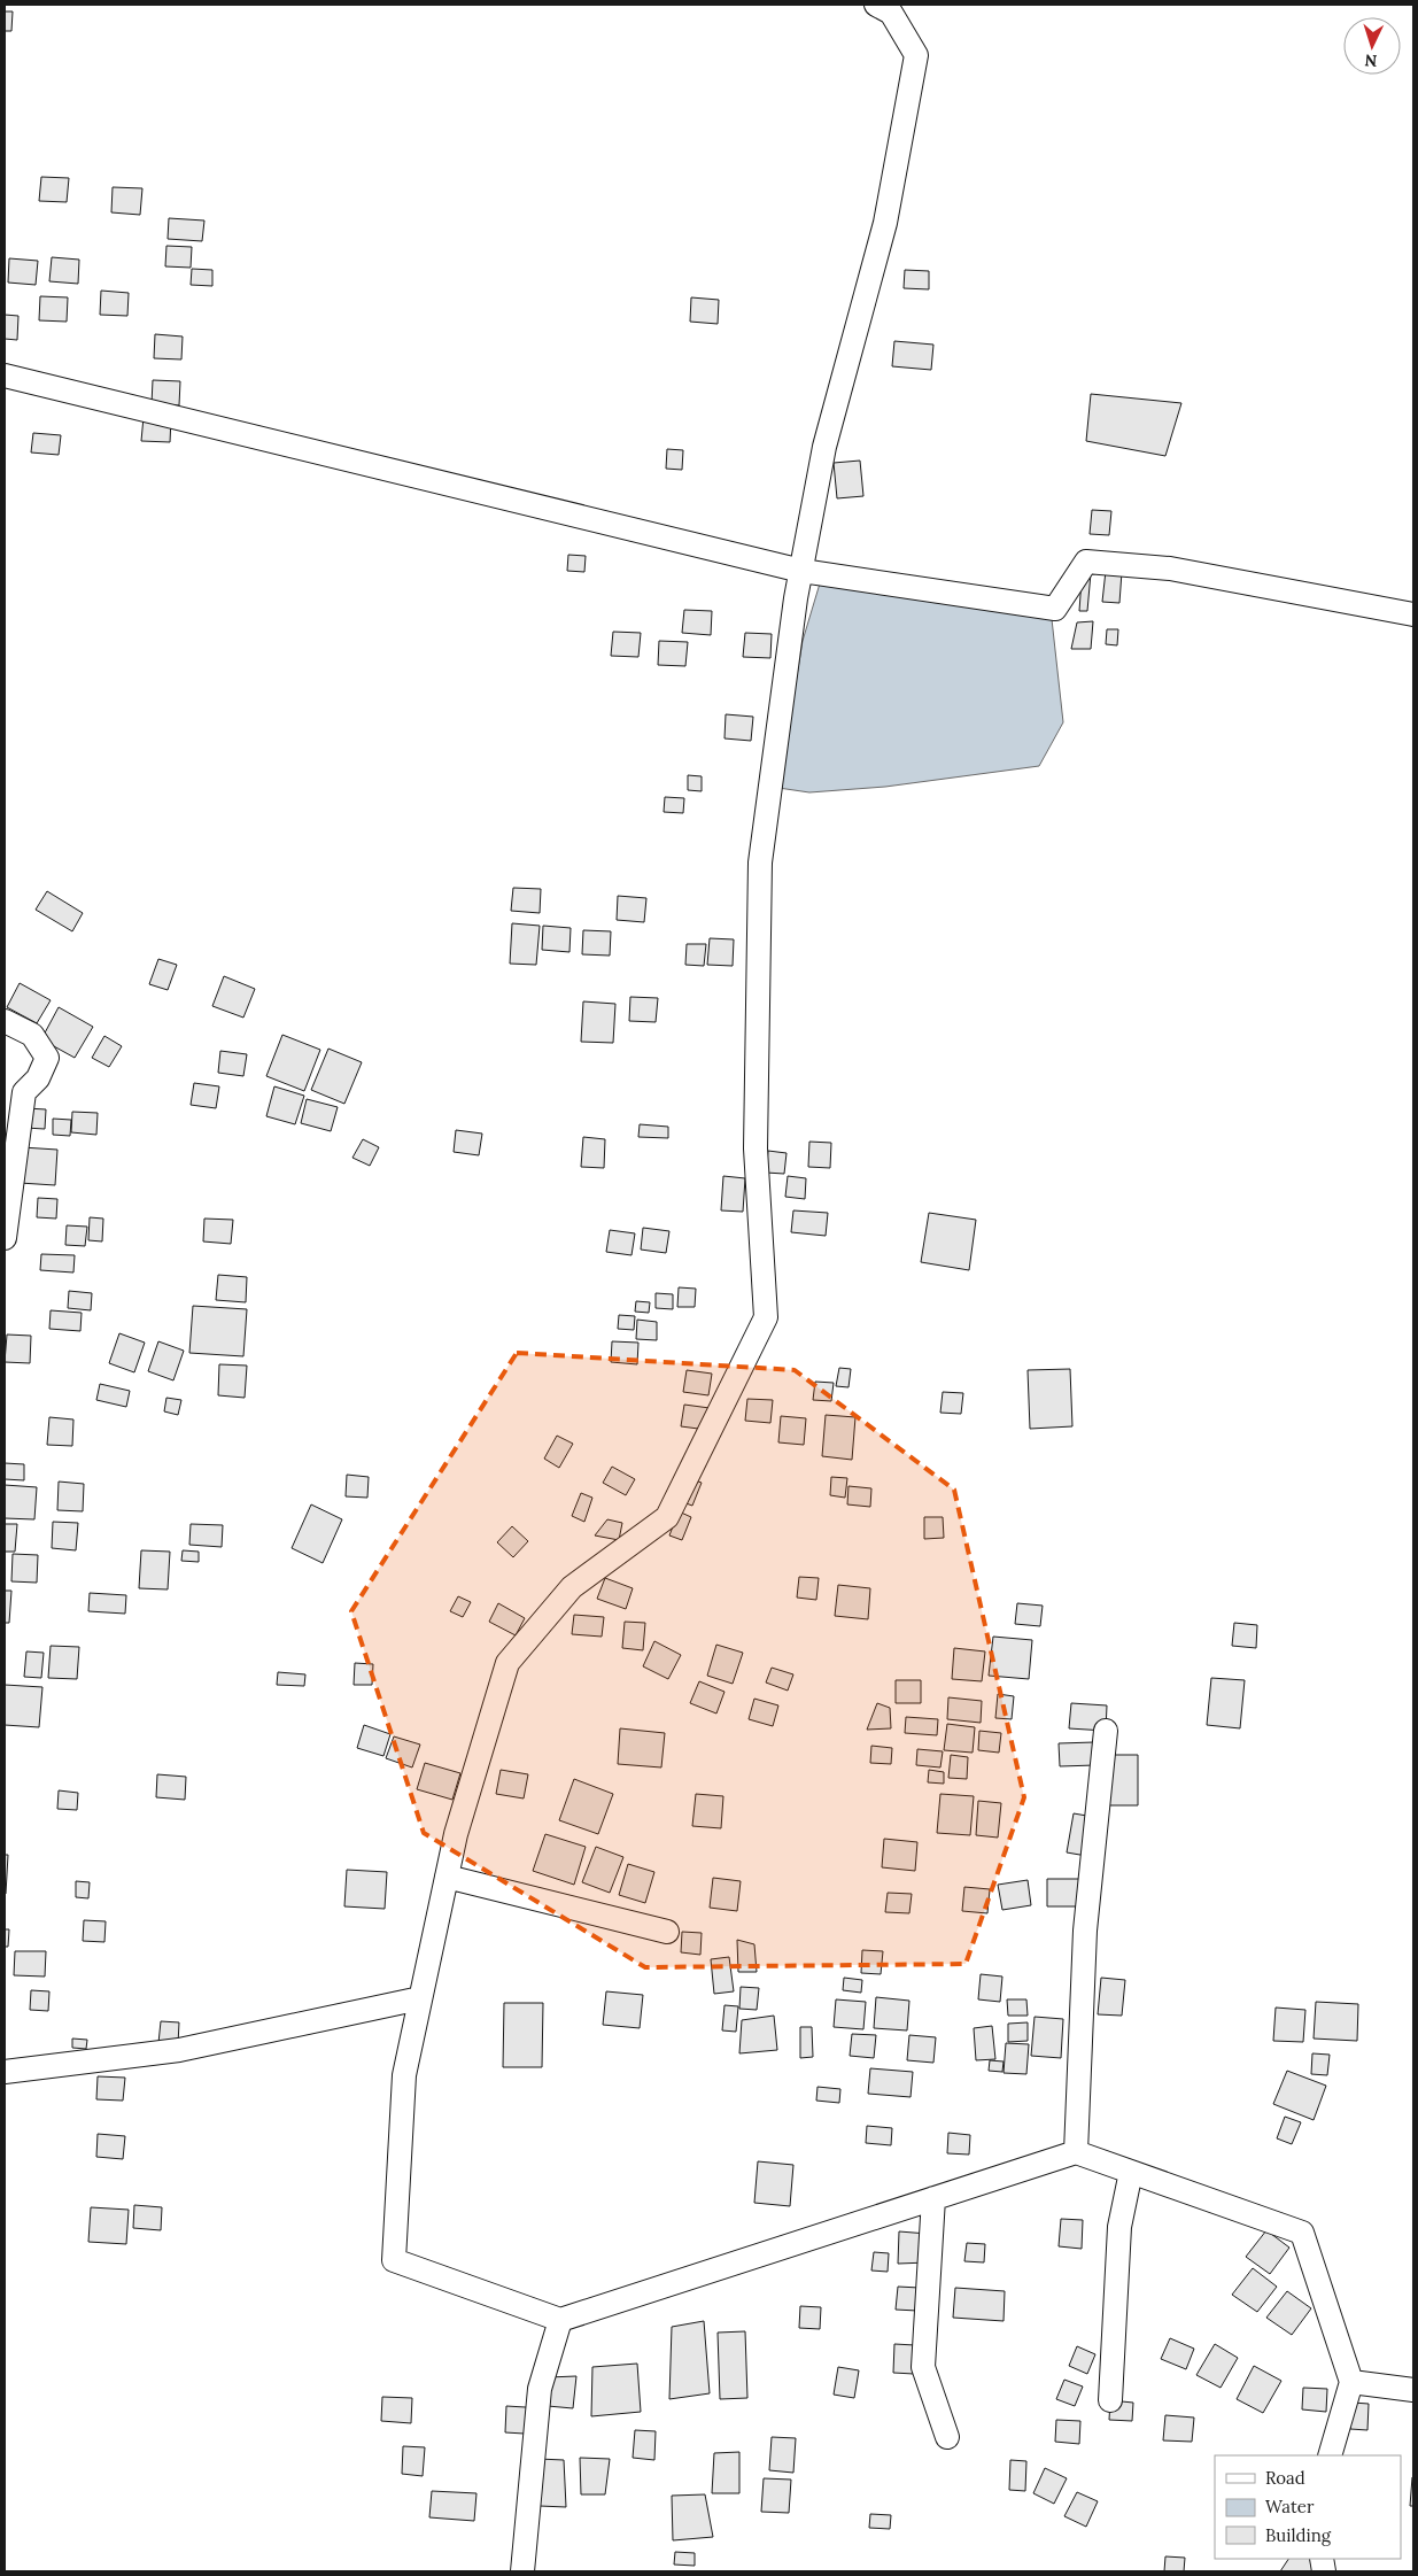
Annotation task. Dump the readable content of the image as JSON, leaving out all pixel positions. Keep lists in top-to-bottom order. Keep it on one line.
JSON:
{"legend":["Road","Water","Building"],"north":"bottom"}
